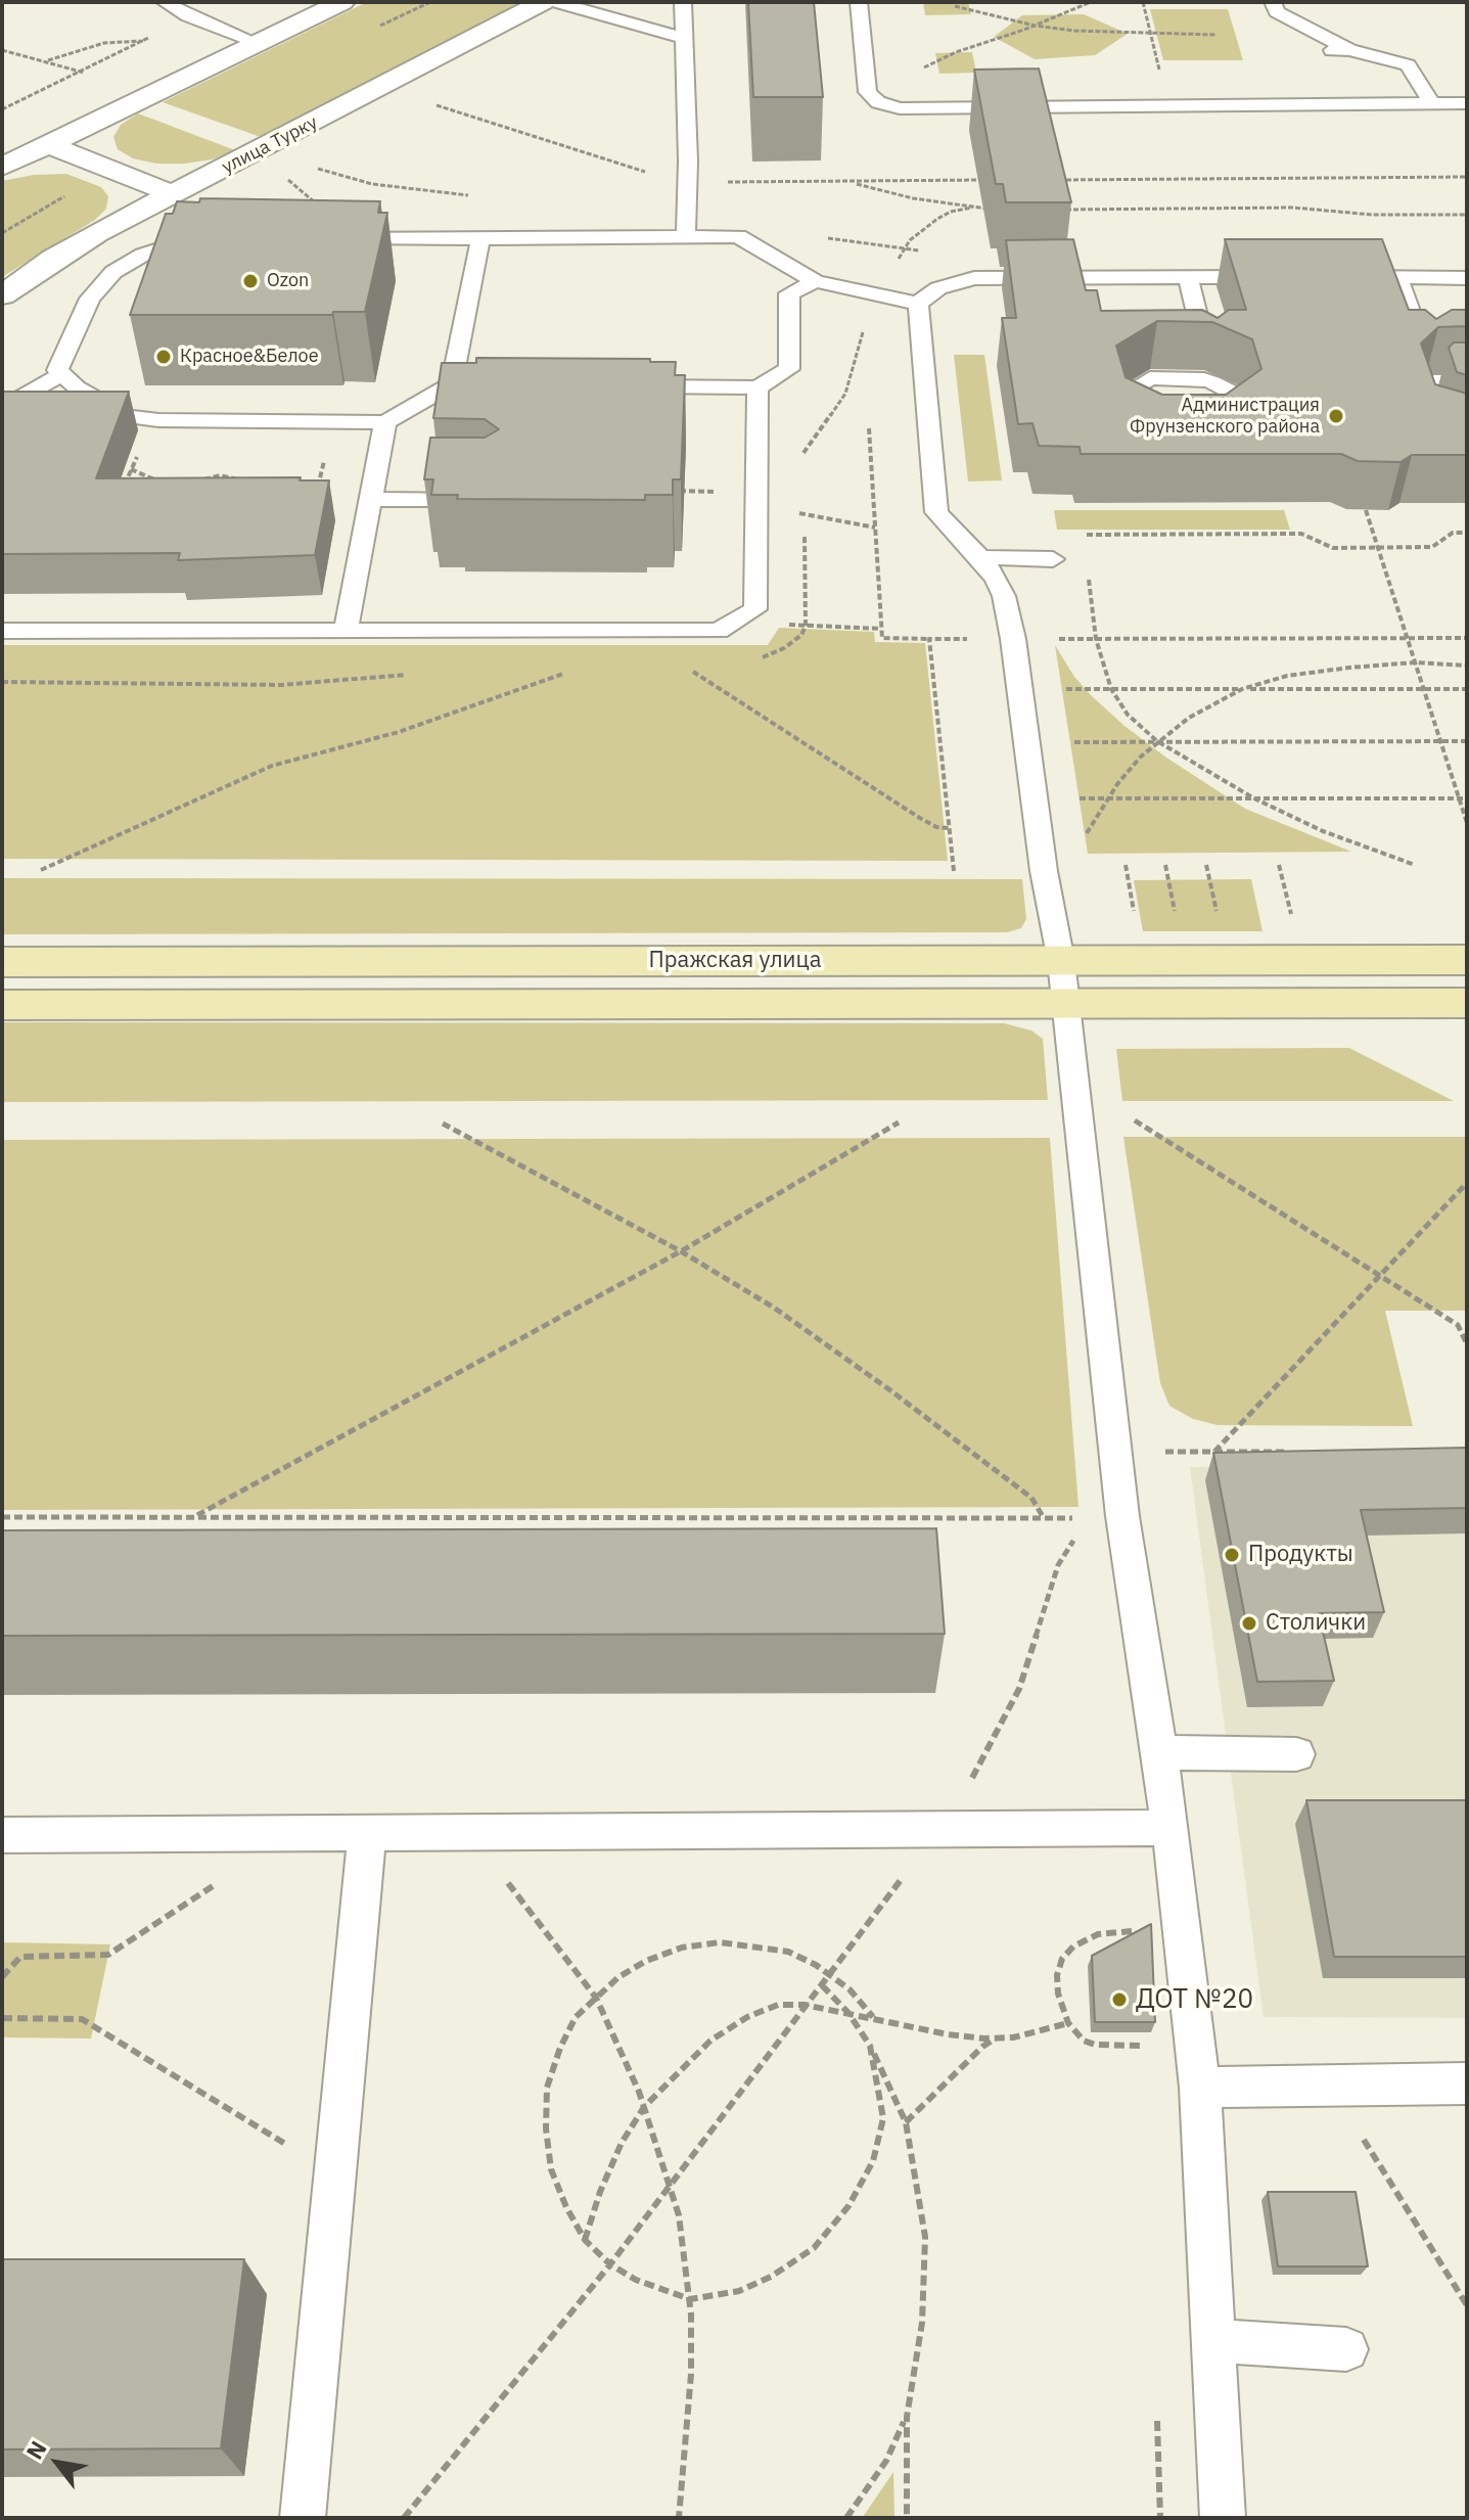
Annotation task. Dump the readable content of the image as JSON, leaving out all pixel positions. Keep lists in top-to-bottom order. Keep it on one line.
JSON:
{"streets":{"street":["улица Турку","Пражская улица"]},"places":["Ozon","Красное&Белое","Администрация Фрунзенского района","Продукты","Столички","ДОТ №20"],"north":"top left"}
